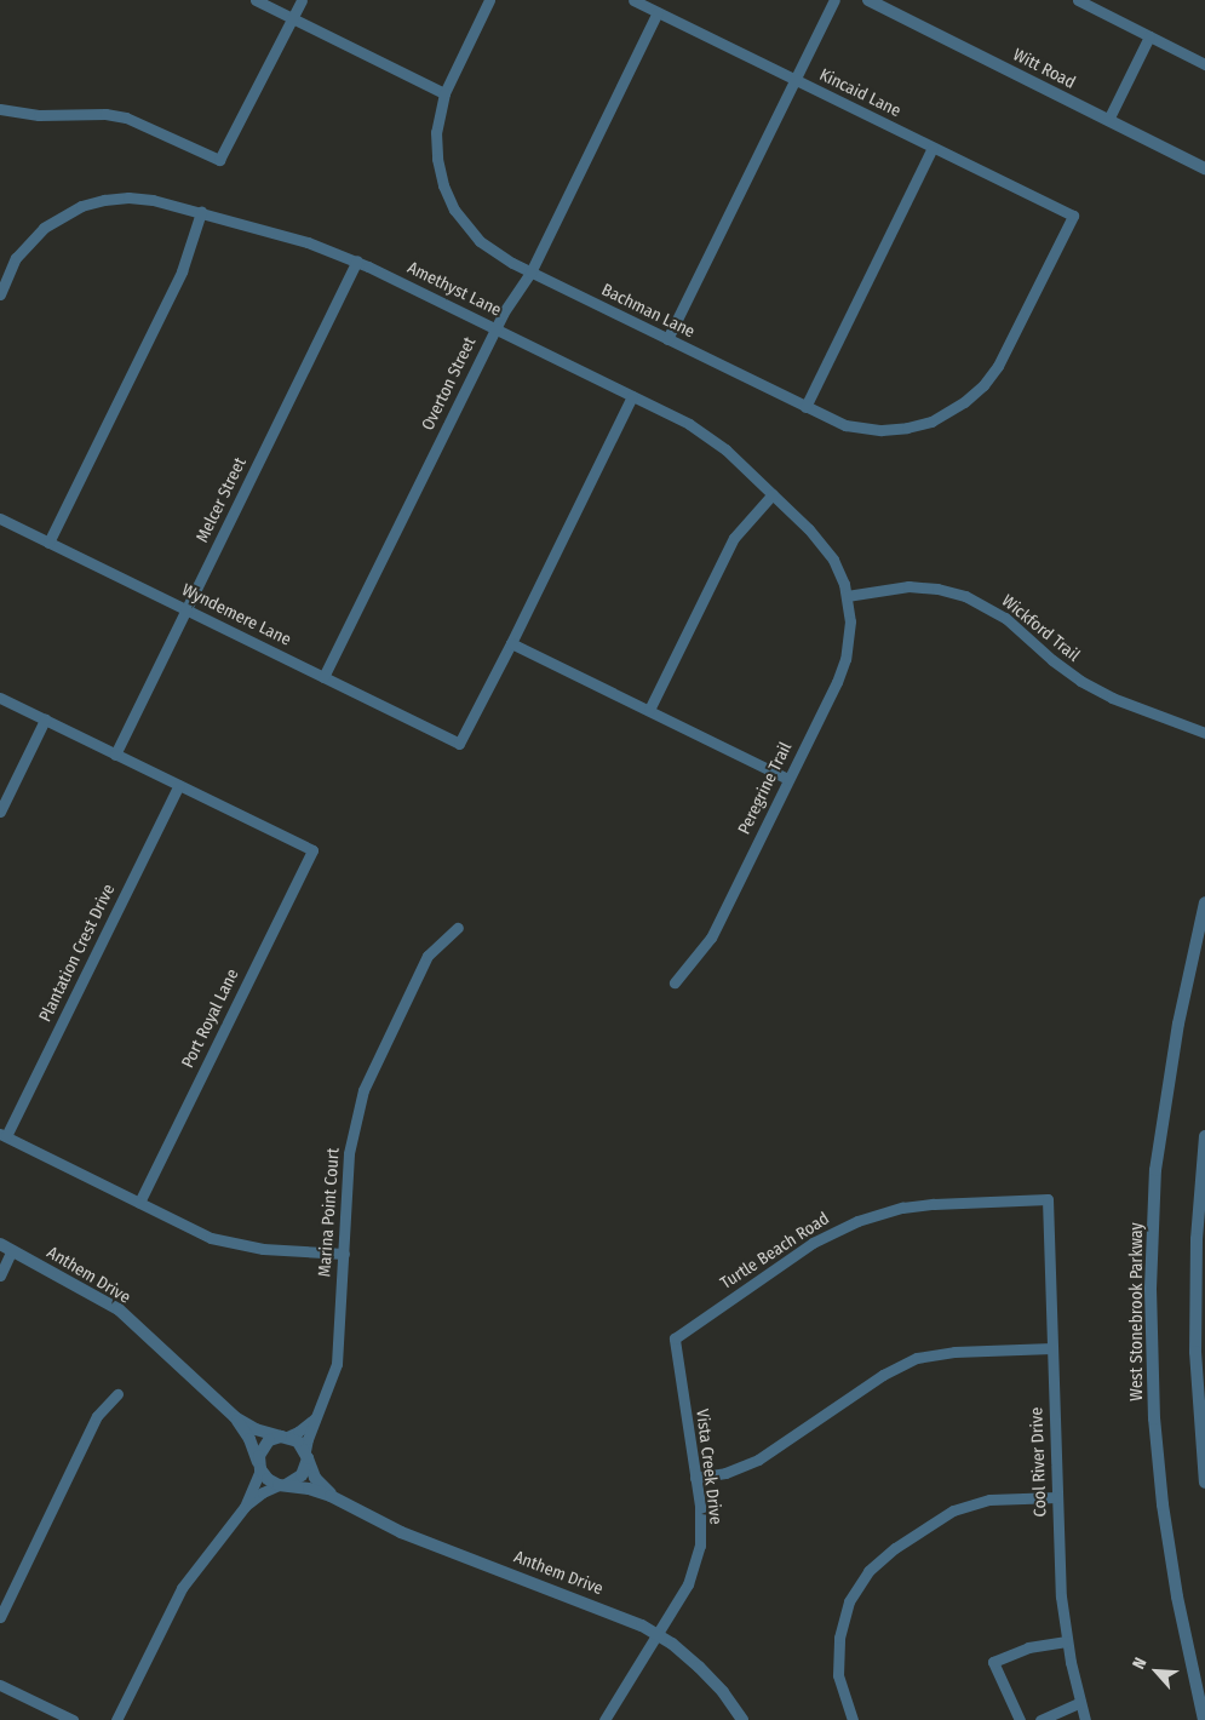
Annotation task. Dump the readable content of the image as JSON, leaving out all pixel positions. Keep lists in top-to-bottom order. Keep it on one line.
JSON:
{"streets":{"street":["Witt Road","Kincaid Lane","Amethyst Lane","Bachman Lane","Overton Street","Melcer Street","Wyndemere Lane","Wickford Trail","Peregrine Trail","Plantation Crest Drive","Port Royal Lane","Marina Point Court","Turtle Beach Road","Anthem Drive","West Stonebrook Parkway","Cool River Drive","Vista Creek Drive"]},"crossings":[["Kincaid Lane","Bachman Lane"],["Kincaid Lane","Overton Street"],["Amethyst Lane","Overton Street"],["Amethyst Lane","Melcer Street"],["Amethyst Lane","Wickford Trail"],["Amethyst Lane","Peregrine Trail"],["Bachman Lane","Overton Street"],["Overton Street","Wyndemere Lane"],["Melcer Street","Wyndemere Lane"],["Wickford Trail","Peregrine Trail"],["Plantation Crest Drive","Port Royal Lane"],["Marina Point Court","Anthem Drive"],["Turtle Beach Road","Cool River Drive"],["Turtle Beach Road","Vista Creek Drive"],["Anthem Drive","Vista Creek Drive"]],"north":"top left"}
